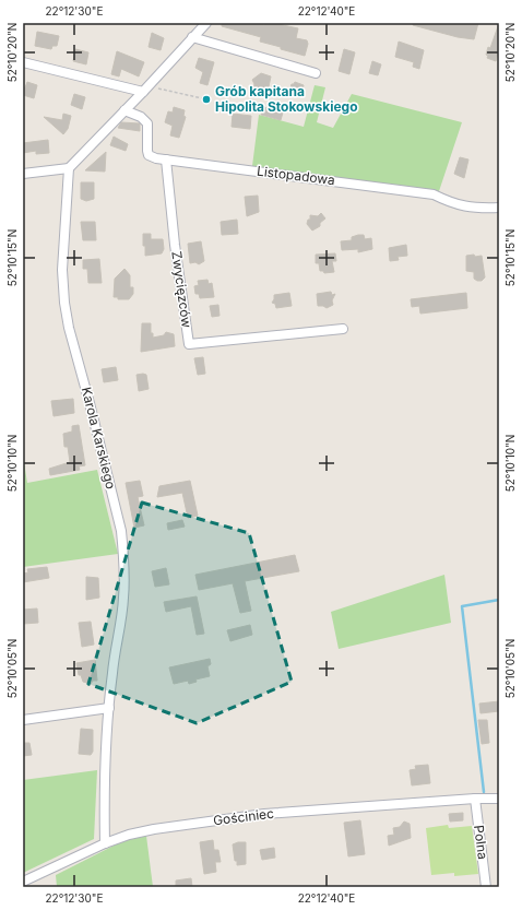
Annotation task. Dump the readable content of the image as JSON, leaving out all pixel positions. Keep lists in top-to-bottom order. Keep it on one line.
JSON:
{"streets":{"street":["Listopadowa","Zwycięzców","Karola Karskiego","Gościniec","Polna"]},"crossings":[["Listopadowa","Zwycięzców"],["Karola Karskiego","Gościniec"],["Gościniec","Polna"]],"places":["Grób kapitana Hipolita Stokowskiego"],"coordinates":["22°12'30\"E","22°12'40\"E","52°10'20\"N","52°10'15\"N","52°10'10\"N","52°10'05\"N"]}
